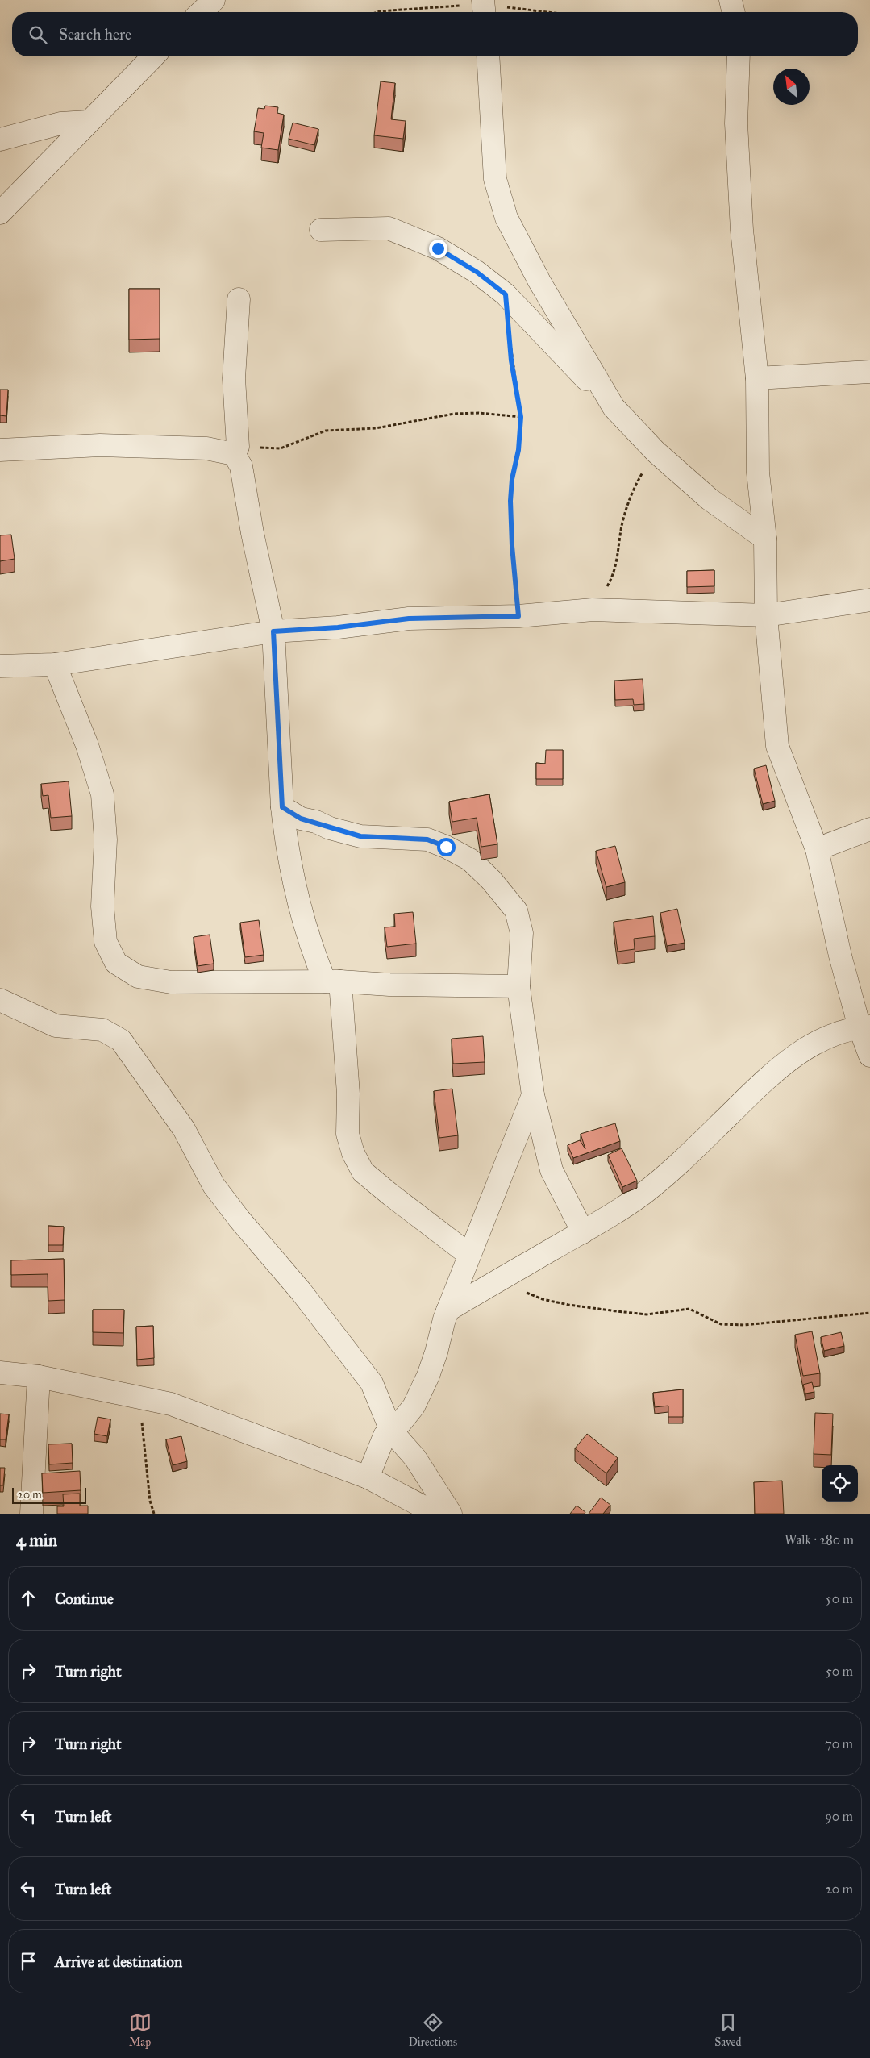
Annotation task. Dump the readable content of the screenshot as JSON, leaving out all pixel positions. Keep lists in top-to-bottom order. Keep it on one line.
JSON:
{"scale_bar":"20 m","north":"top left","page":{"search":"Search here","scale":"20 m","heading":["4 min","Walk · 280 m"],"list":[["Continue","50 m"],["Turn right","50 m"],["Turn right","70 m"],["Turn left","90 m"],["Turn left","20 m"],"Arrive at destination"],"nav":["Map","Directions","Saved"]}}
